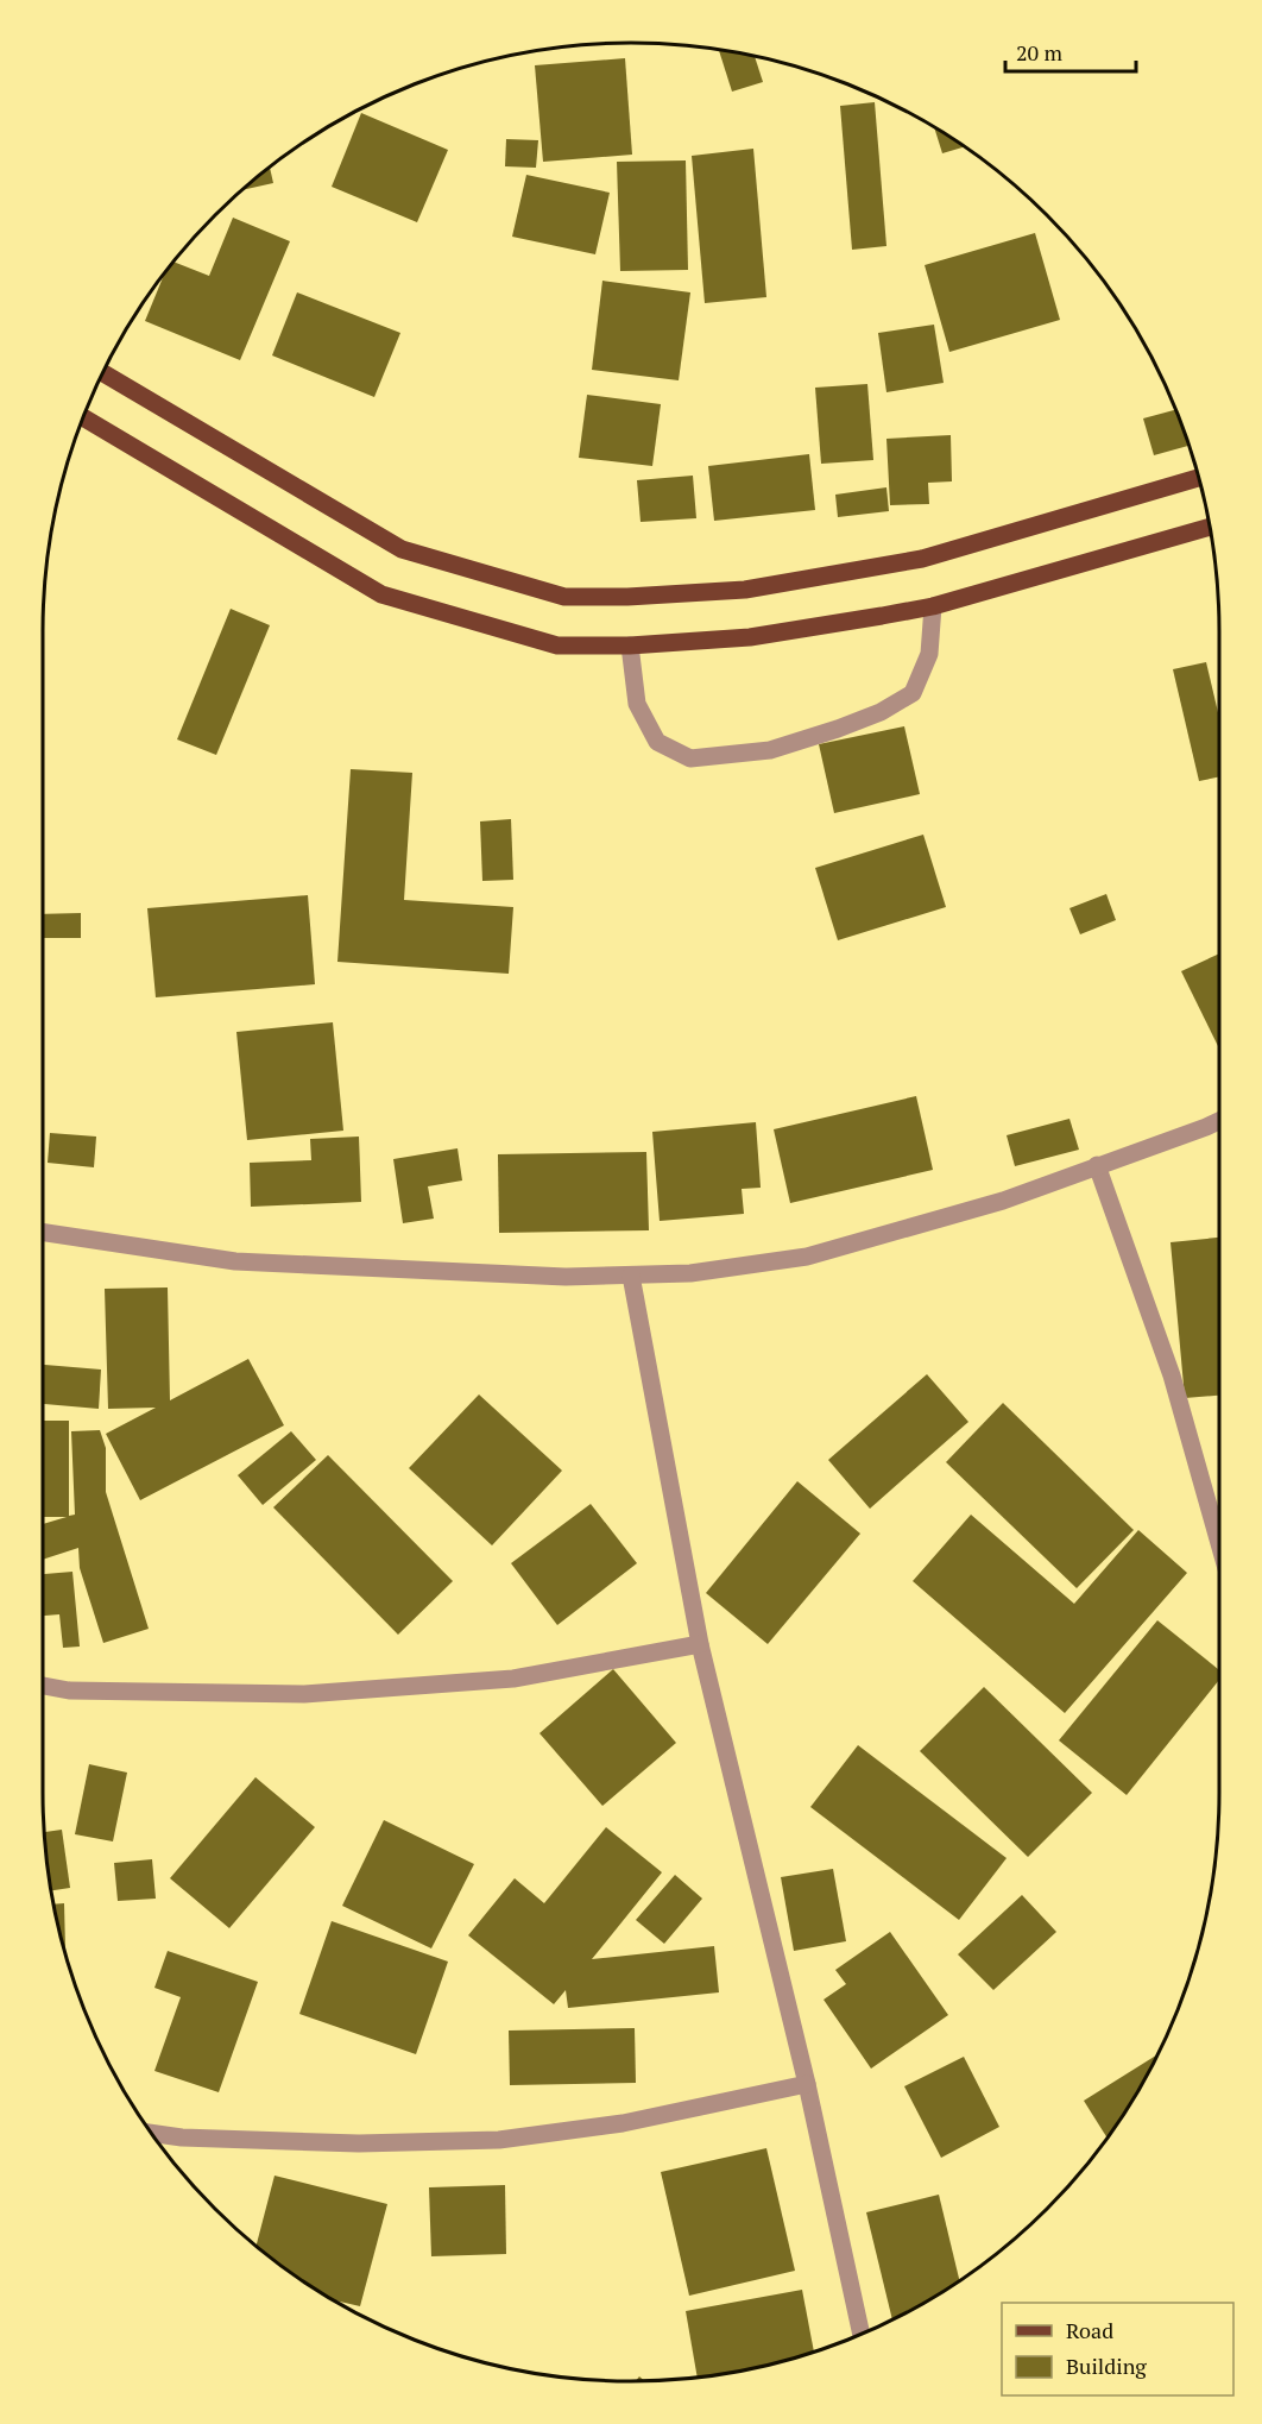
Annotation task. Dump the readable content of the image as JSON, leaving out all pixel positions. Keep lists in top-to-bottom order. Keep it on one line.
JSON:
{"legend":["Road","Building"],"scale_bar":"20 m"}
